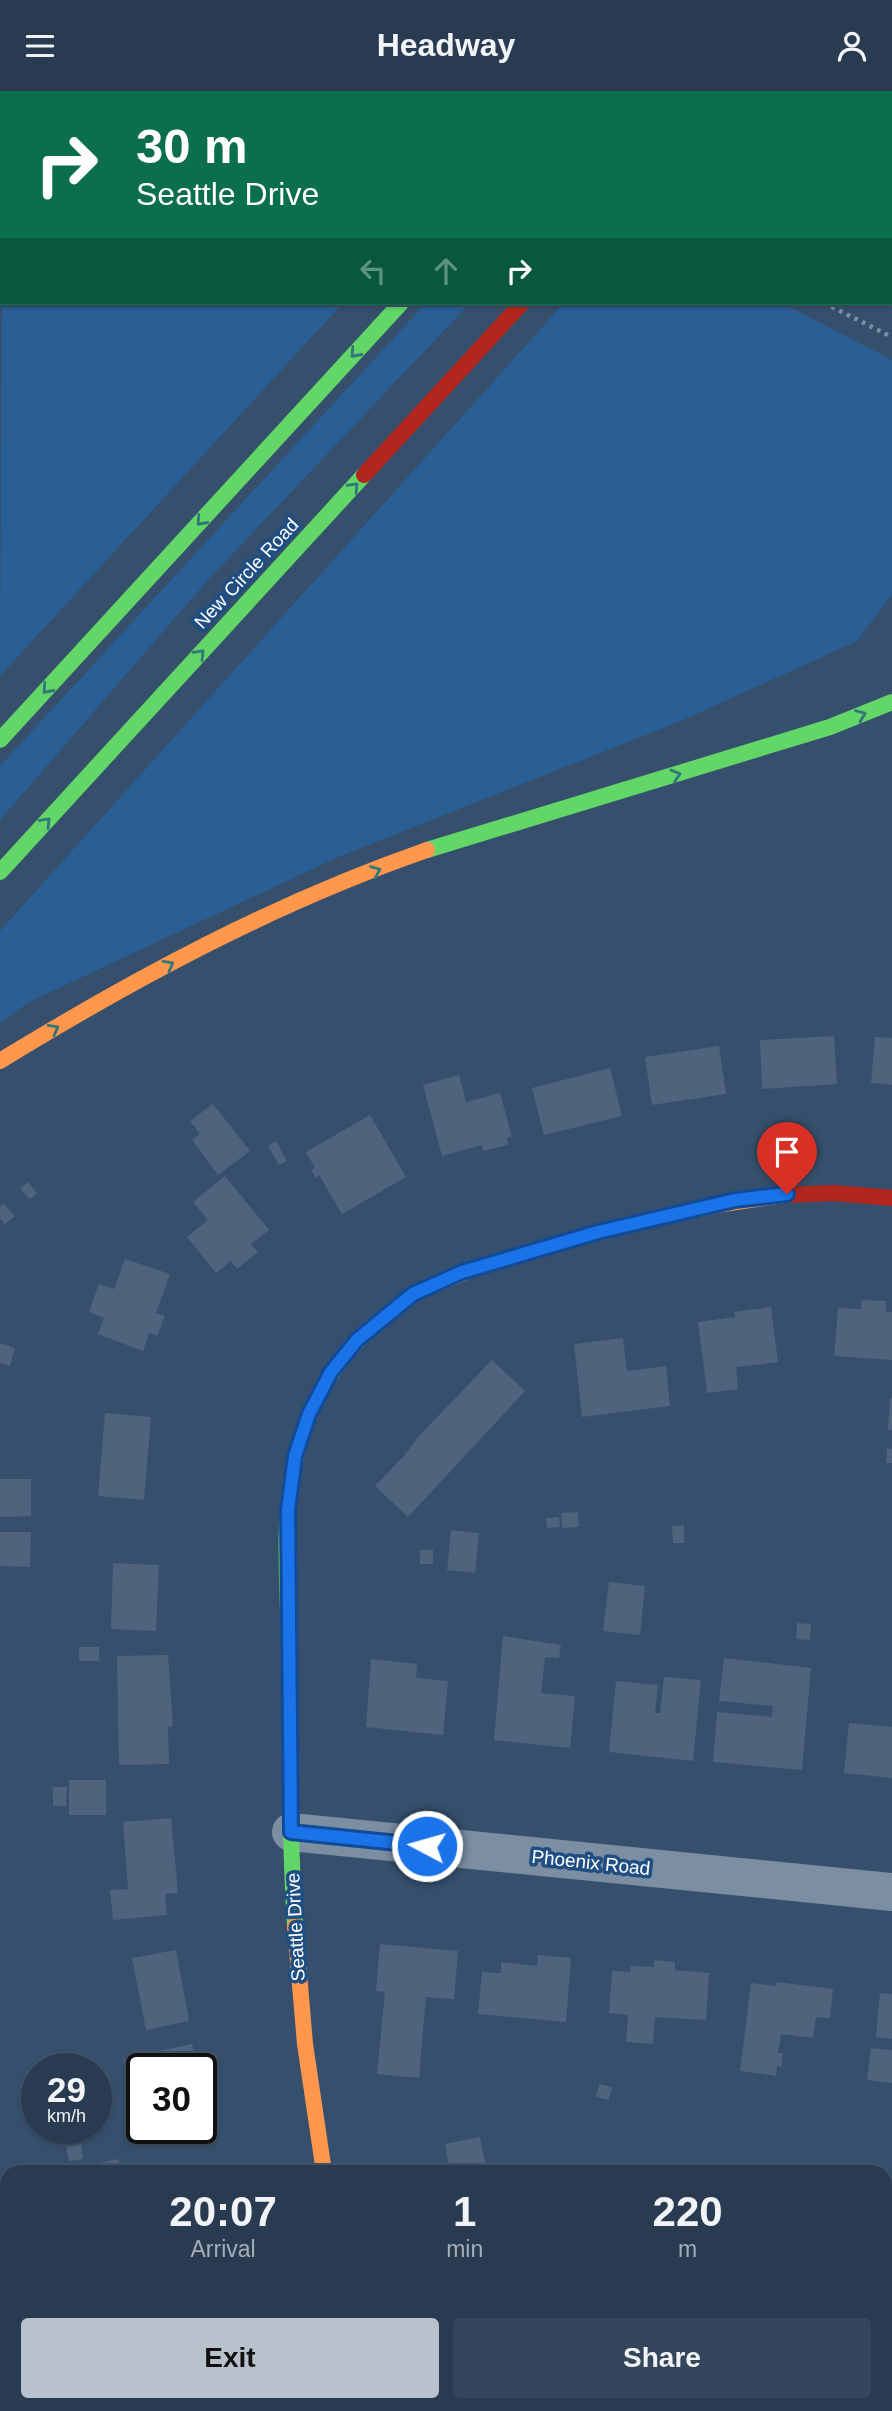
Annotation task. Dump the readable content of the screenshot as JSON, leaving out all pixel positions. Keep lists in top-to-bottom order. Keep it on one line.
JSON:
{"streets":{"main road":["New Circle Road","Seattle Drive"],"street":["Phoenix Road"]},"crossings":[["Phoenix Road","Seattle Drive"]],"page":{"header":"Headway","turn":["30 m","Seattle Drive"],"speed":"29 km/h","limit":"30","eta":["20:07","Arrival","1","min","220","m"],"buttons":["Exit","Share"]}}
